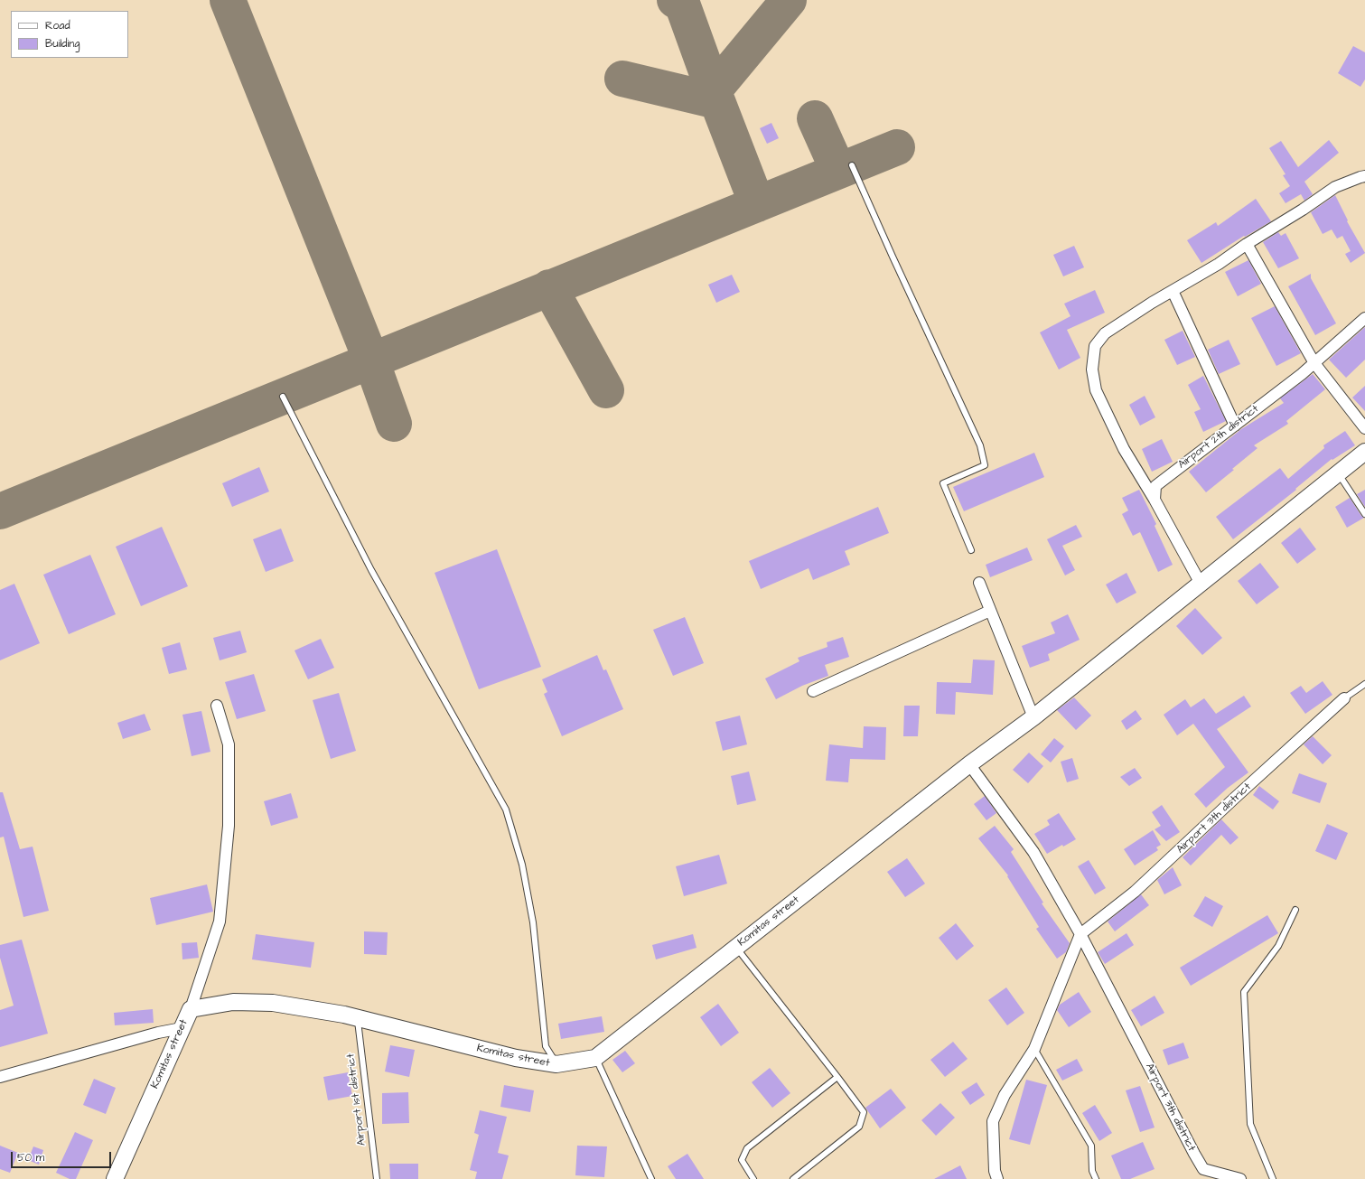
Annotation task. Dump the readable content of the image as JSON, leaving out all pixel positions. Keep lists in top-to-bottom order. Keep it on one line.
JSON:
{"streets":{"main road":["Komitas street"],"street":["Airport 2th district","Airport 3th district"],"lane":["Airport 1st district"]},"crossings":[["Airport 3th district","Komitas street"],["Komitas street","Airport 1st district"]],"legend":["Road","Building"],"scale_bar":"50 m"}
